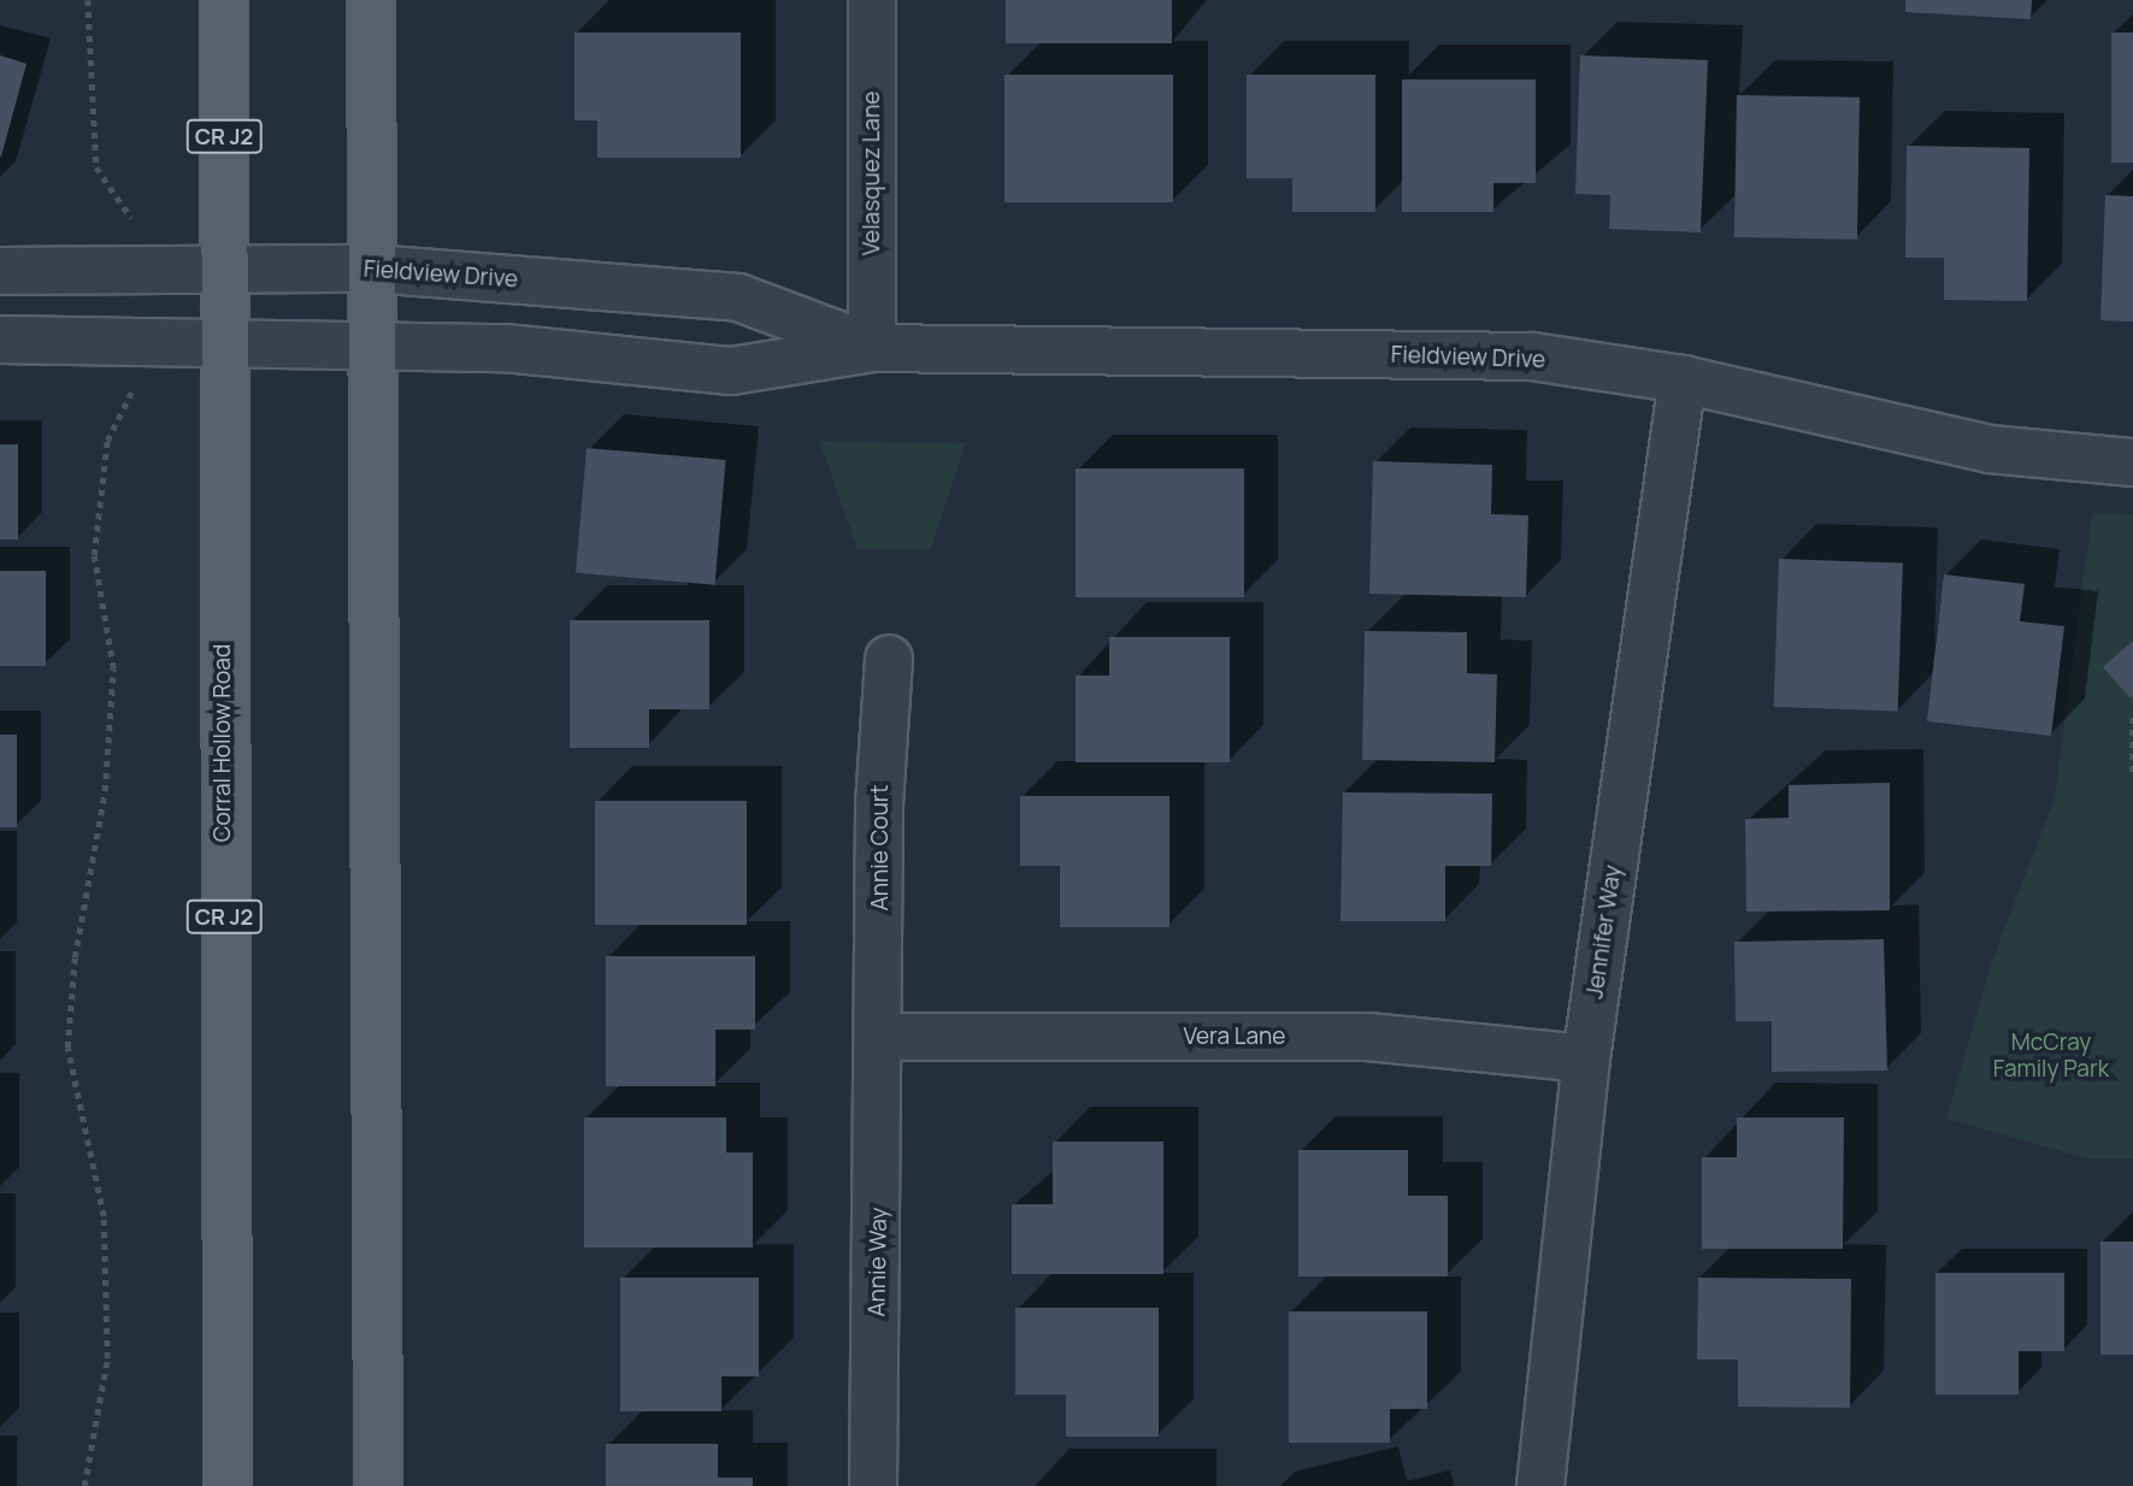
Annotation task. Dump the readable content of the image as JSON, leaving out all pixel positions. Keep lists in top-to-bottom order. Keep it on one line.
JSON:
{"streets":{"main road":["CR J2","Corral Hollow Road"],"street":["Velasquez Lane","Fieldview Drive","Annie Court","Jennifer Way","Vera Lane","Annie Way"]},"crossings":[["Velasquez Lane","Fieldview Drive"],["Fieldview Drive","Corral Hollow Road"],["Fieldview Drive","Jennifer Way"],["Annie Court","Vera Lane"],["Annie Court","Annie Way"],["Jennifer Way","Vera Lane"],["Vera Lane","Annie Way"]],"parks":["McCray Family Park"]}
